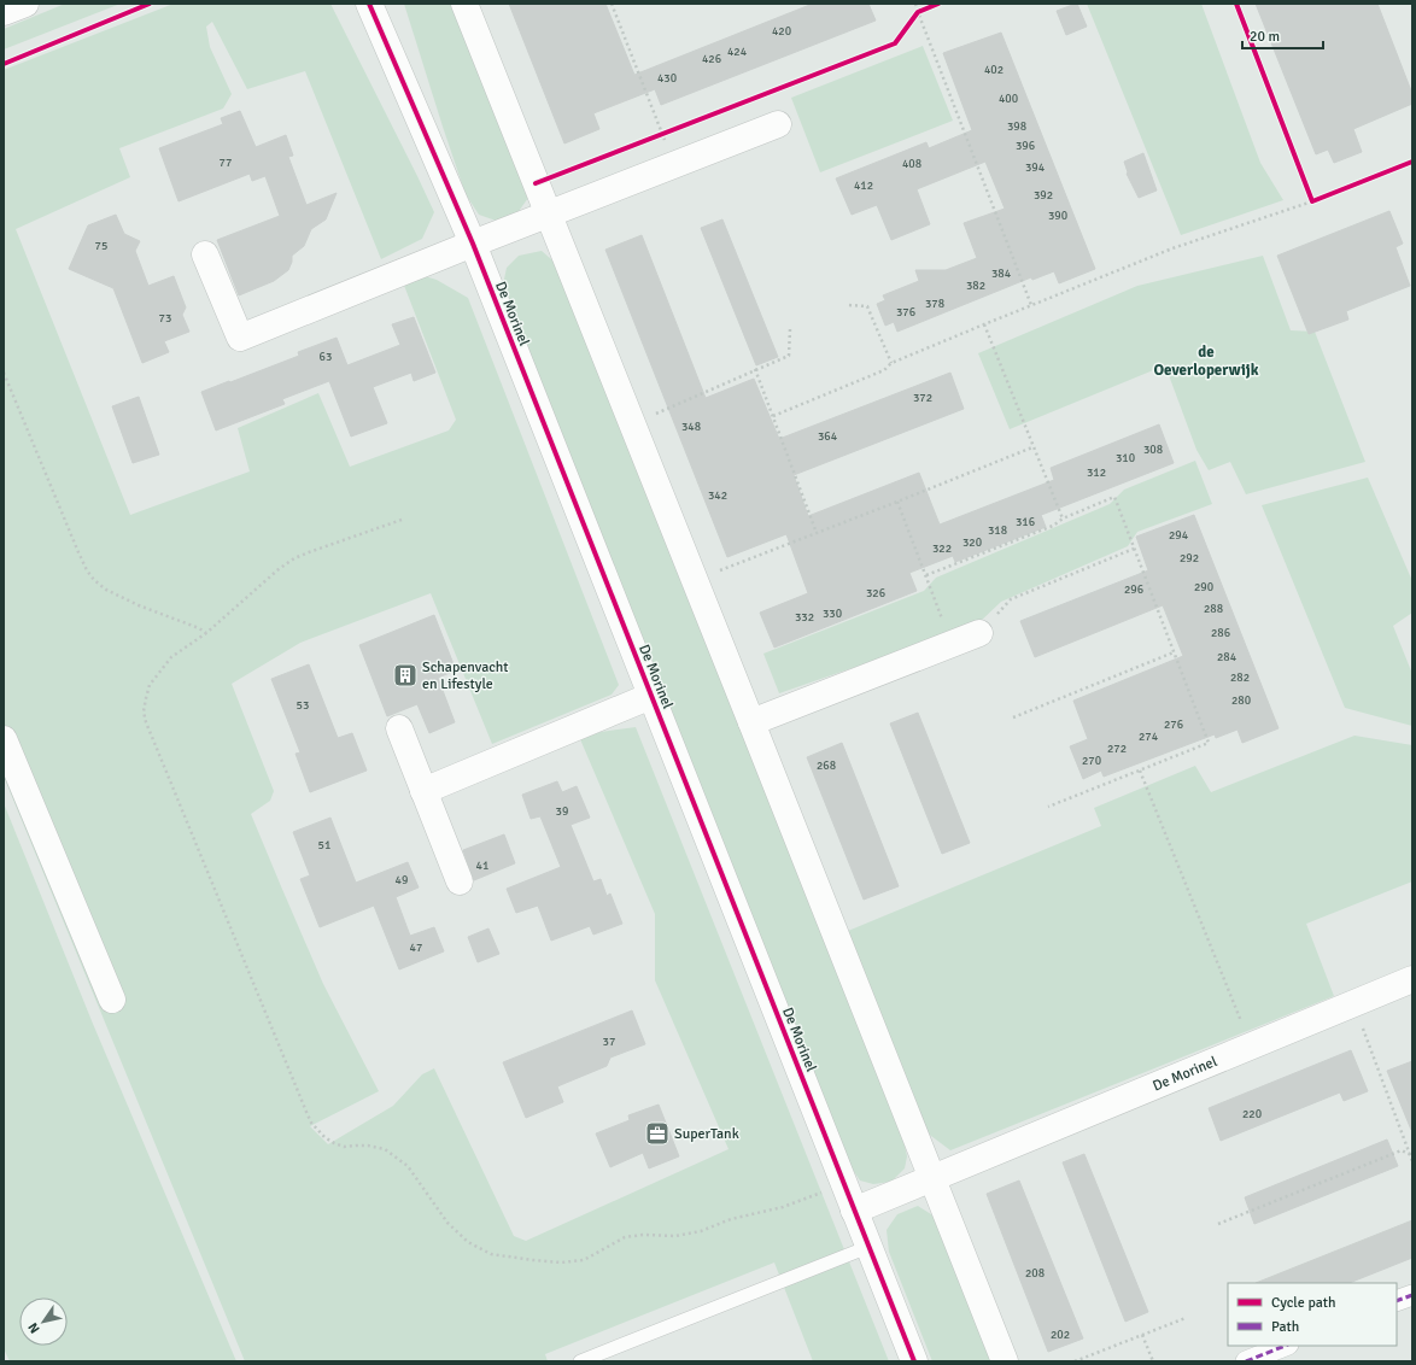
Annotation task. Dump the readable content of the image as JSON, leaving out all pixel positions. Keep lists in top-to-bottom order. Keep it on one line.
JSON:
{"streets":{"street":["De Morinel"]},"districts":["de Oeverloperwijk"],"places":{"building":["Schapenvacht en Lifestyle"],"office":["SuperTank"]},"house_numbers":["420","424","426","402","430","400","398","396","77","408","394","412","392","390","75","384","382","378","376","73","63","372","348","364","308","310","312","342","316","318","294","320","322","292","290","296","326","288","330","332","286","284","282","280","53","276","274","272","270","268","39","51","41","49","47","37","220","208","202"],"legend":["Cycle path","Path"],"scale_bar":"20 m","north":"bottom left"}
